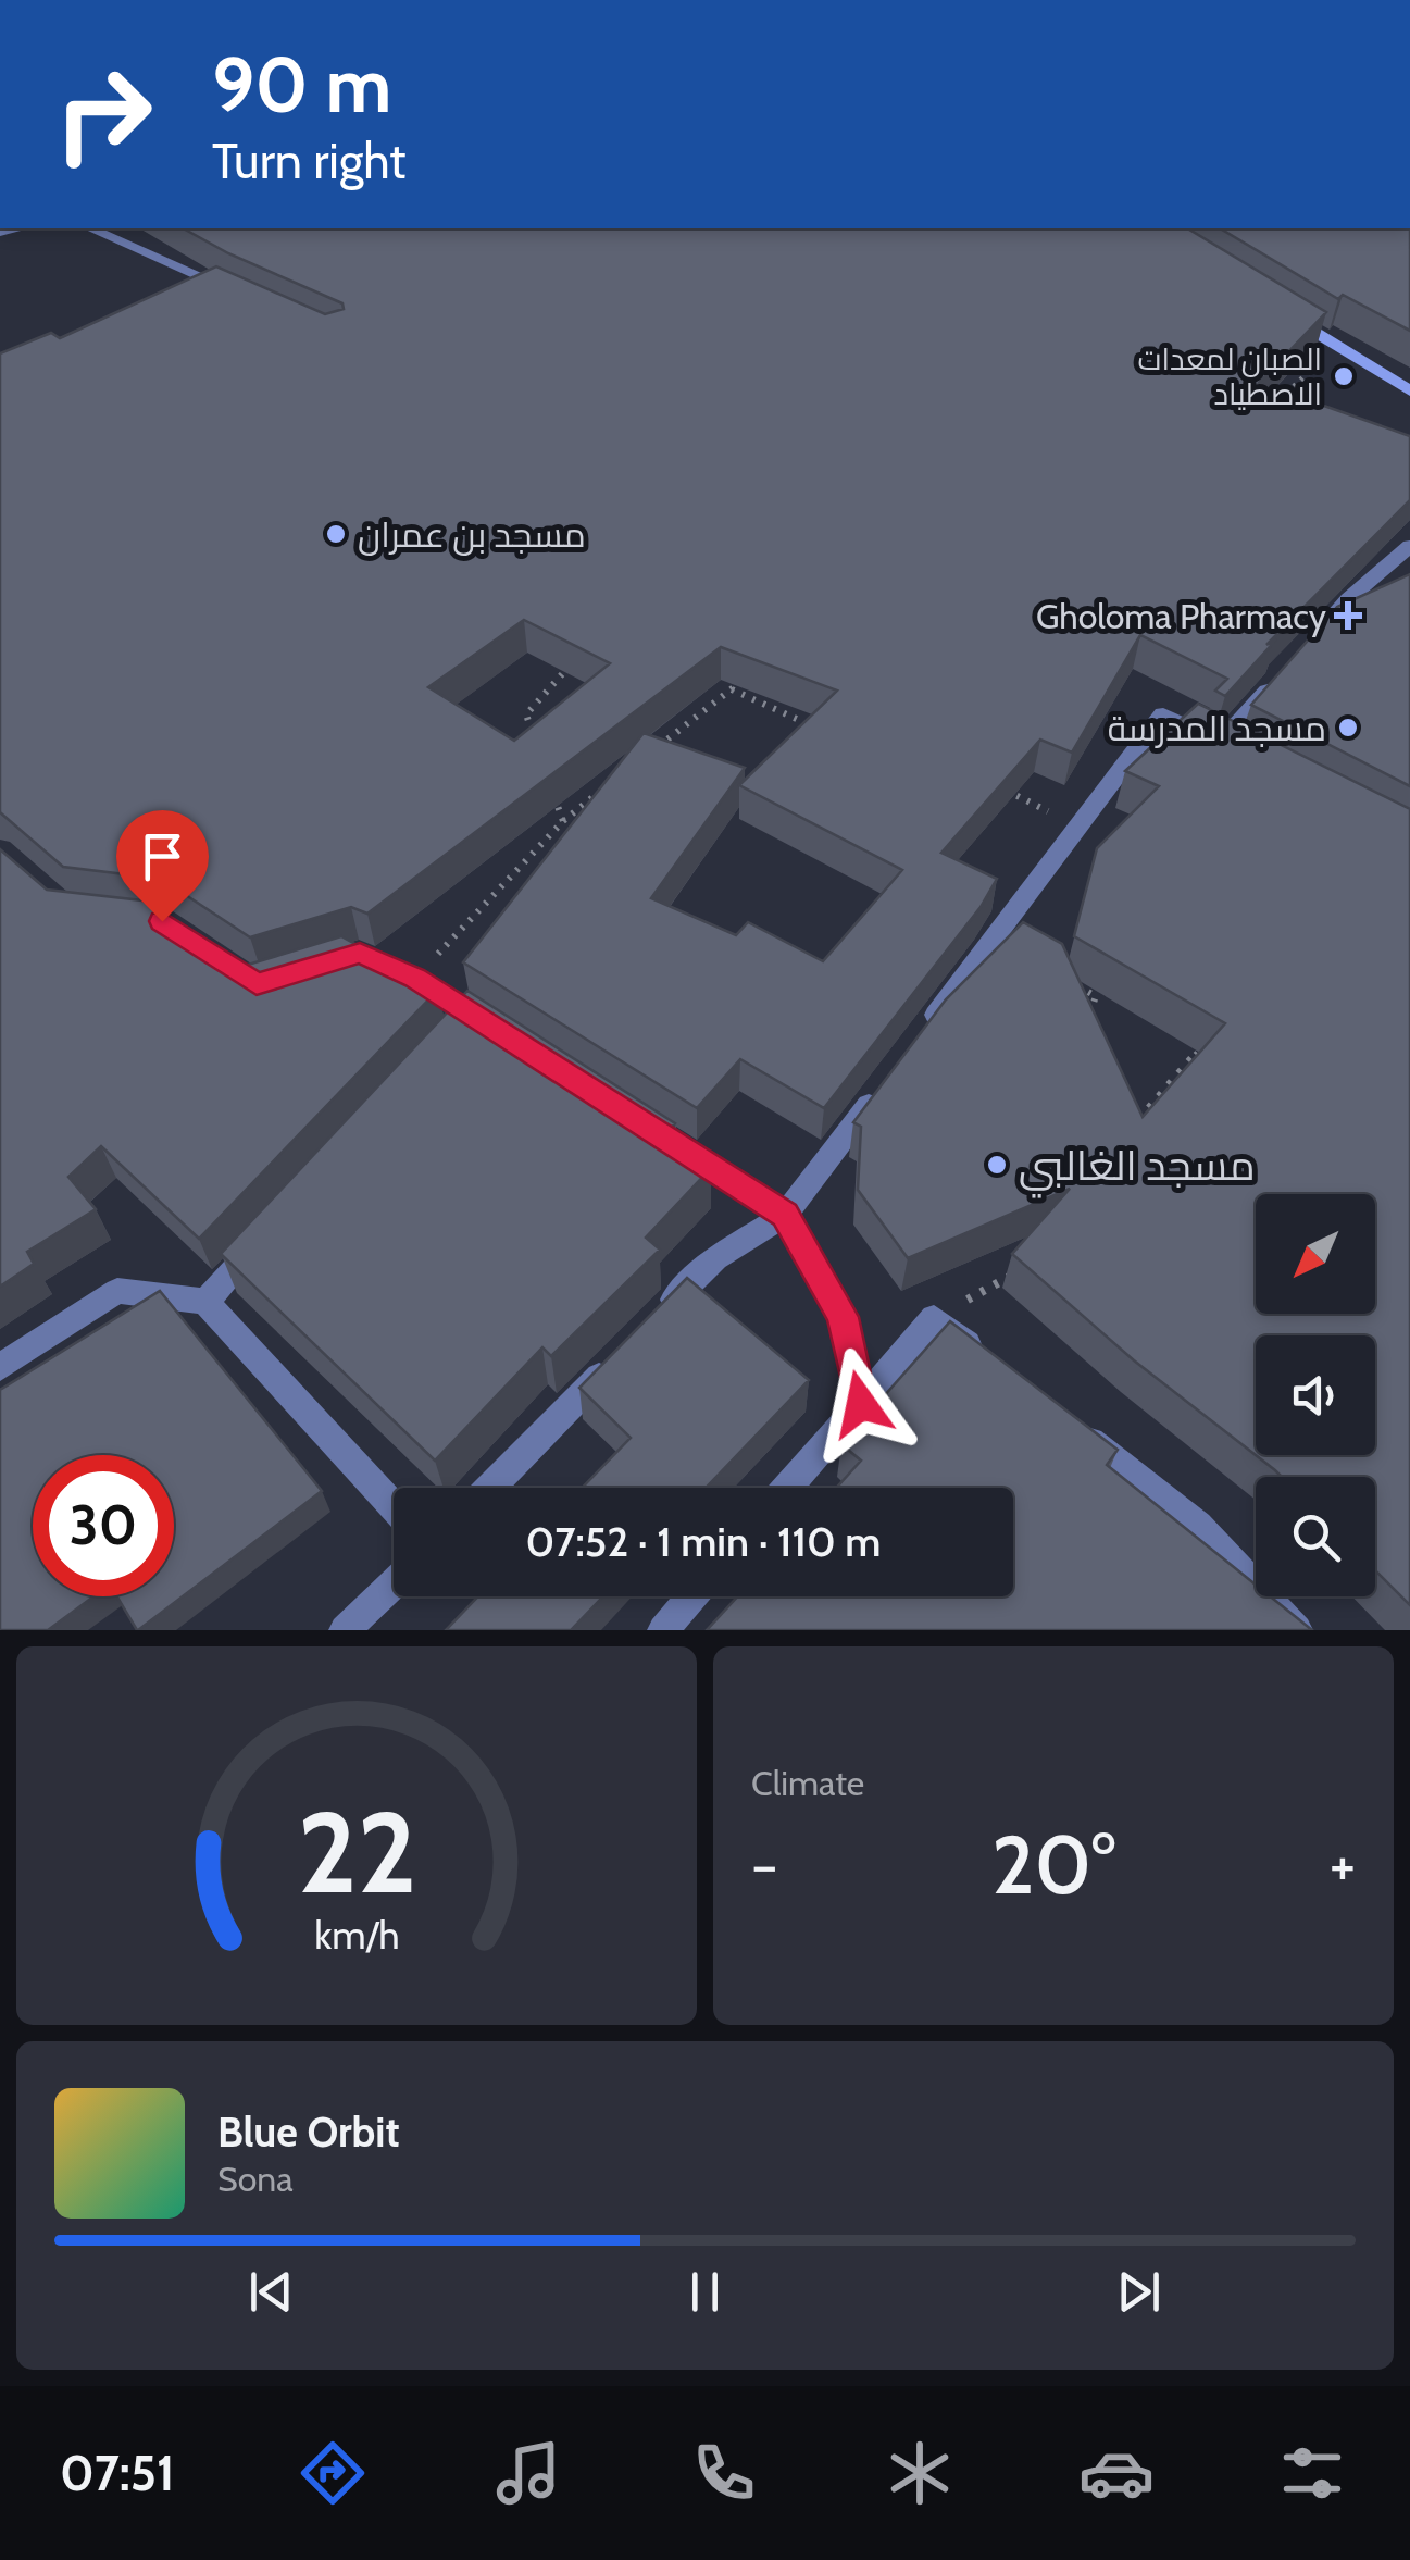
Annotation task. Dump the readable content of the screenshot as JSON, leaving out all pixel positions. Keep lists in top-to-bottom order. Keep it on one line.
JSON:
{"places":{"other":["الصبان لمعدات الاصطياد","مسجد بن عمران","مسجد المدرسة","مسجد الغالبي"],"health":["Gholoma Pharmacy"]},"north":"bottom left","page":{"turn":["90 m","Turn right"],"limit":"30","trip":"07:52 · 1 min · 110 m","tile":"Climate","heat":["−","20°","+"],"song":["Blue Orbit","Sona"],"tabs":"07:51","gauge":["22","km/h"]}}
